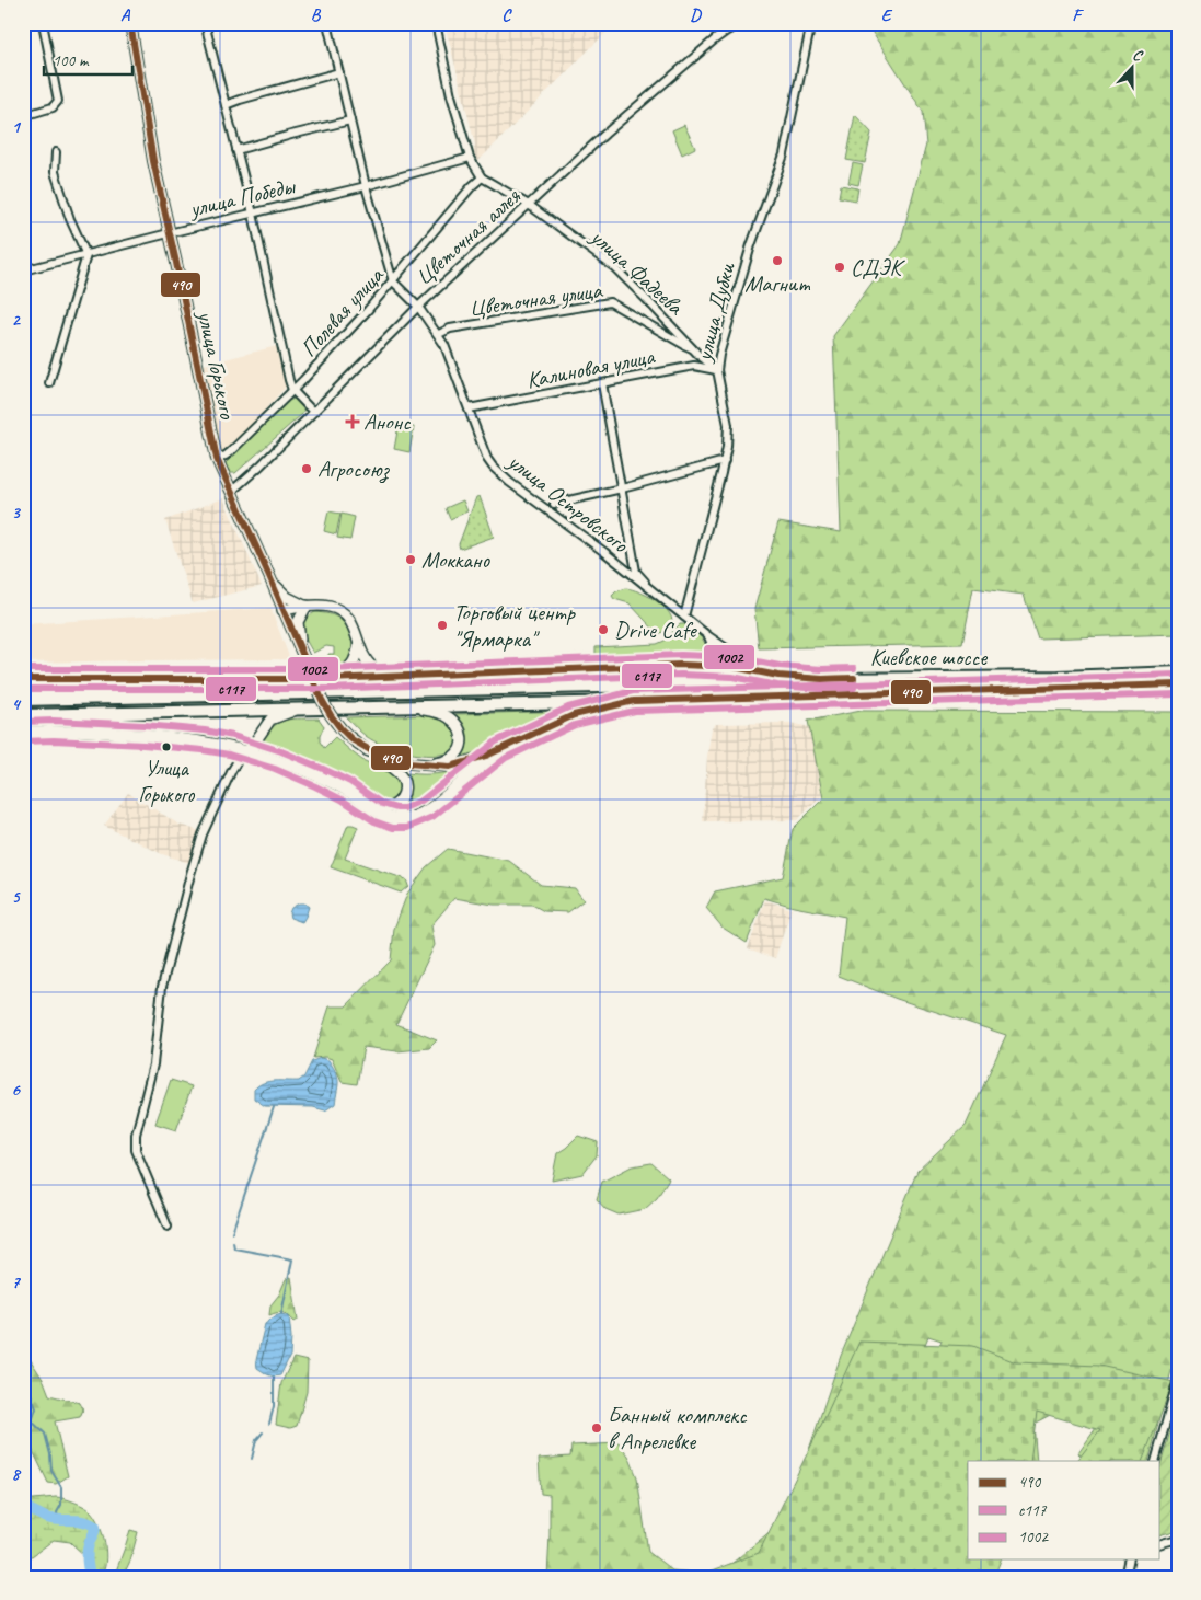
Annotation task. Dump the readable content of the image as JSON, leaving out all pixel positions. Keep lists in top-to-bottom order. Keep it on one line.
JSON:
{"streets":{"highway":["Киевское шоссе"],"main road":["улица Горького"],"street":["улица Победы","Цветочная аллея","улица Фадеева","Цветочная улица","Полевая улица","улица Дубки","Калиновая улица","улица Островского"]},"crossings":[["улица Победы","улица Горького"],["Цветочная аллея","улица Фадеева"],["Цветочная аллея","улица Горького"],["Цветочная аллея","улица Островского"],["улица Фадеева","Цветочная улица"],["улица Фадеева","Полевая улица"],["улица Фадеева","улица Дубки"],["улица Фадеева","Калиновая улица"],["Цветочная улица","улица Островского"],["Полевая улица","улица Горького"],["Полевая улица","улица Островского"],["улица Дубки","Калиновая улица"],["улица Дубки","улица Островского"],["Калиновая улица","улица Островского"]],"places":{"other":["Магнит","СДЭК","Агросоюз","Моккано","Торговый центр \"Ярмарка\"","Drive Cafe","Улица Горького","Банный комплекс в Апрелевке"],"health":["Анонс"]},"lines":["transit line 490","transit line 1002","transit line с117"],"legend":["490","с117","1002"],"scale_bar":"100 m","north":"top","grid":{"columns":["A","B","C","D","E","F"],"rows":["1","2","3","4","5","6","7","8"]}}
